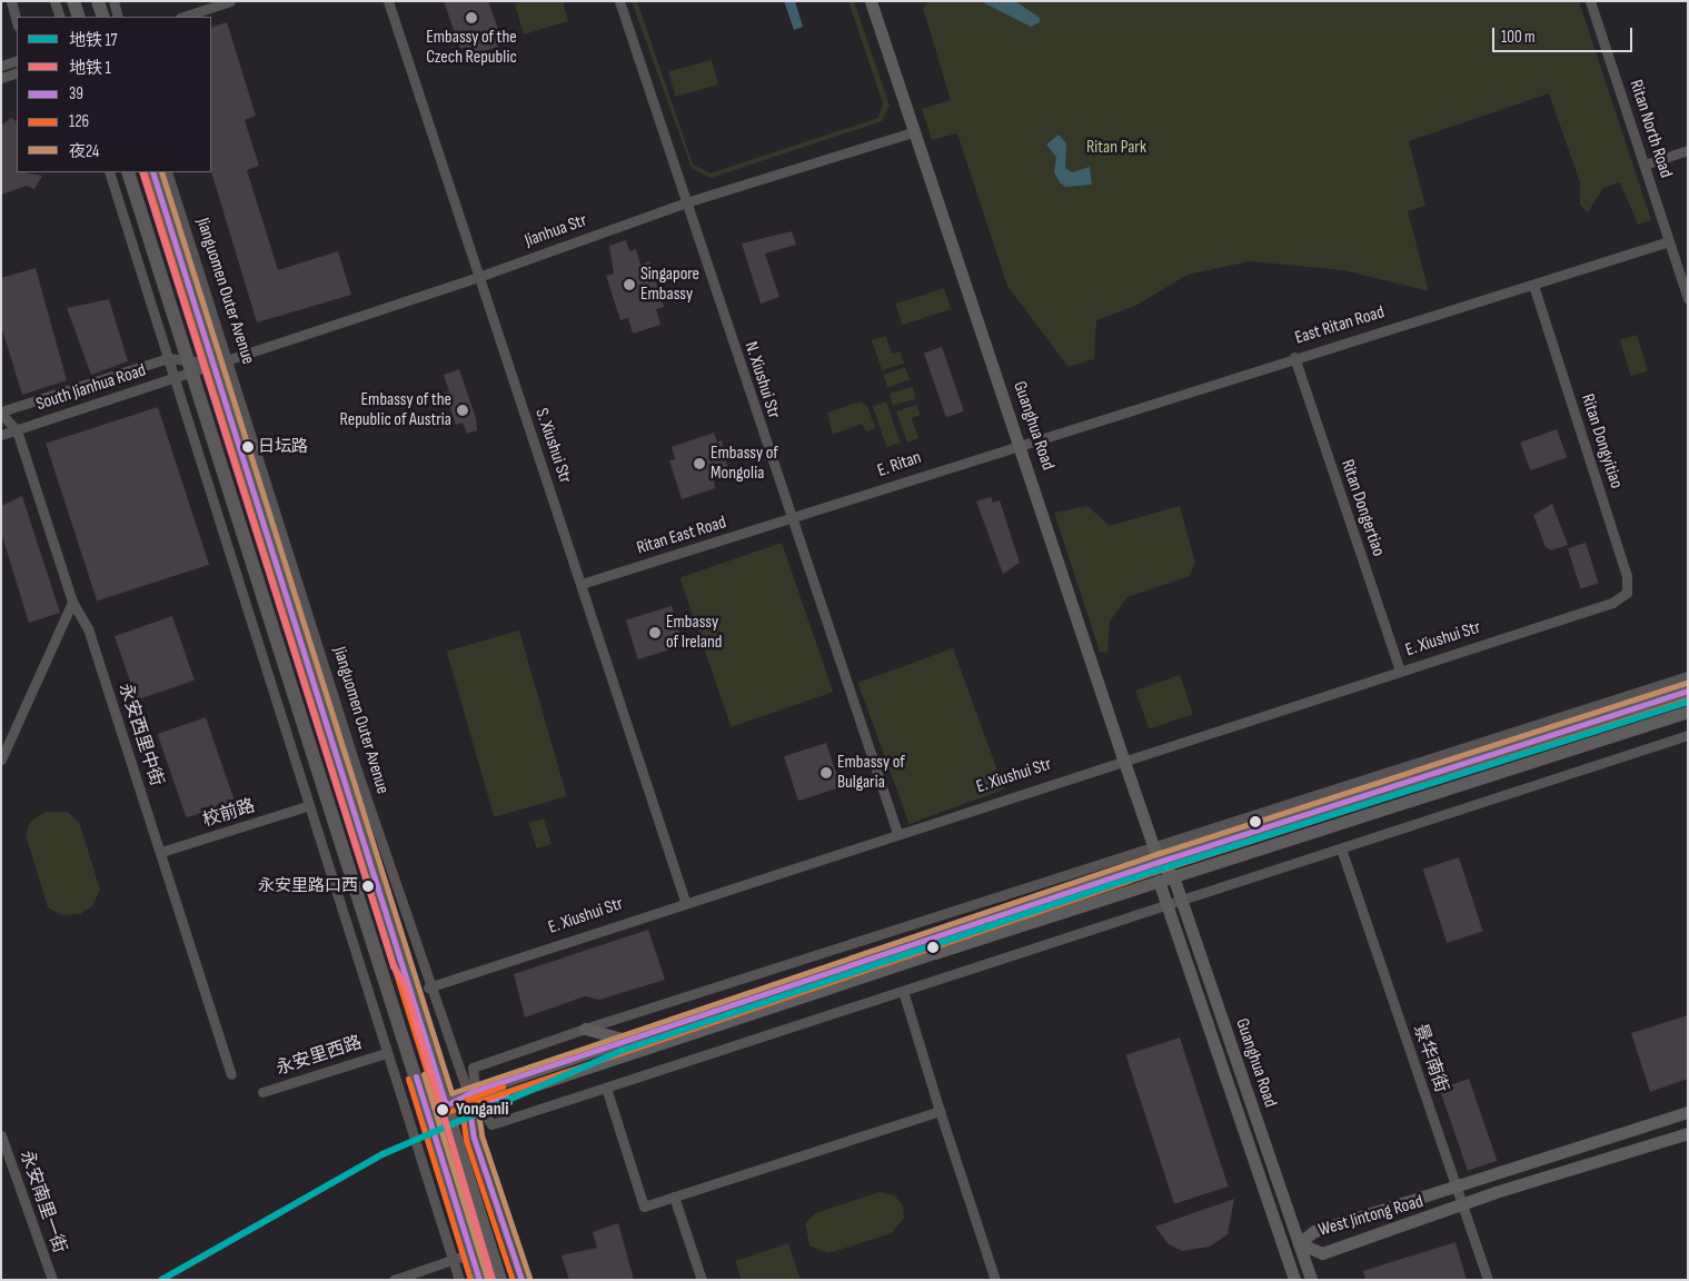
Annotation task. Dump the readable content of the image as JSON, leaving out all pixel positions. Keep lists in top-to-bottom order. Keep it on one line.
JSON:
{"streets":{"highway":["Jianguomen Outer Avenue"],"main road":["Guanghua Road","West Jintong Road"],"street":["Ritan North Road","Jianhua Str","East Ritan Road","N. Xiushui Str","South Jianhua Road","Ritan Dongyitiao","S. Xiushui Str","E. Ritan","Ritan Dongertiao","Ritan East Road","E. Xiushui Str","永安西里中街","校前路","永安里西路","景华南街","永安南里一街"]},"crossings":[["Ritan North Road","East Ritan Road"],["Jianhua Str","Jianguomen Outer Avenue"],["Jianhua Str","N. Xiushui Str"],["Jianhua Str","South Jianhua Road"],["Jianhua Str","Guanghua Road"],["Jianhua Str","S. Xiushui Str"],["Jianguomen Outer Avenue","South Jianhua Road"],["Jianguomen Outer Avenue","E. Xiushui Str"],["East Ritan Road","Guanghua Road"],["East Ritan Road","Ritan Dongyitiao"],["East Ritan Road","E. Ritan"],["East Ritan Road","Ritan Dongertiao"],["N. Xiushui Str","E. Ritan"],["N. Xiushui Str","Ritan East Road"],["N. Xiushui Str","E. Xiushui Str"],["South Jianhua Road","永安西里中街"],["Guanghua Road","E. Ritan"],["Guanghua Road","E. Xiushui Str"],["Guanghua Road","West Jintong Road"],["Ritan Dongyitiao","E. Xiushui Str"],["S. Xiushui Str","Ritan East Road"],["S. Xiushui Str","E. Xiushui Str"],["E. Ritan","Ritan East Road"],["Ritan Dongertiao","E. Xiushui Str"],["永安西里中街","校前路"],["景华南街","West Jintong Road"]],"parks":["Ritan Park"],"places":["Embassy of the Czech Republic","Singapore Embassy","Embassy of the Republic of Austria","日坛路","Embassy of Mongolia","Embassy of Ireland","Embassy of Bulgaria","永安里路口西","Yonganli"],"lines":["metro line 1","transit line 39","transit line 夜24","transit line 126","metro line 17"],"legend":["地铁 17","地铁 1","39","126","夜24"],"scale_bar":"100 m"}
